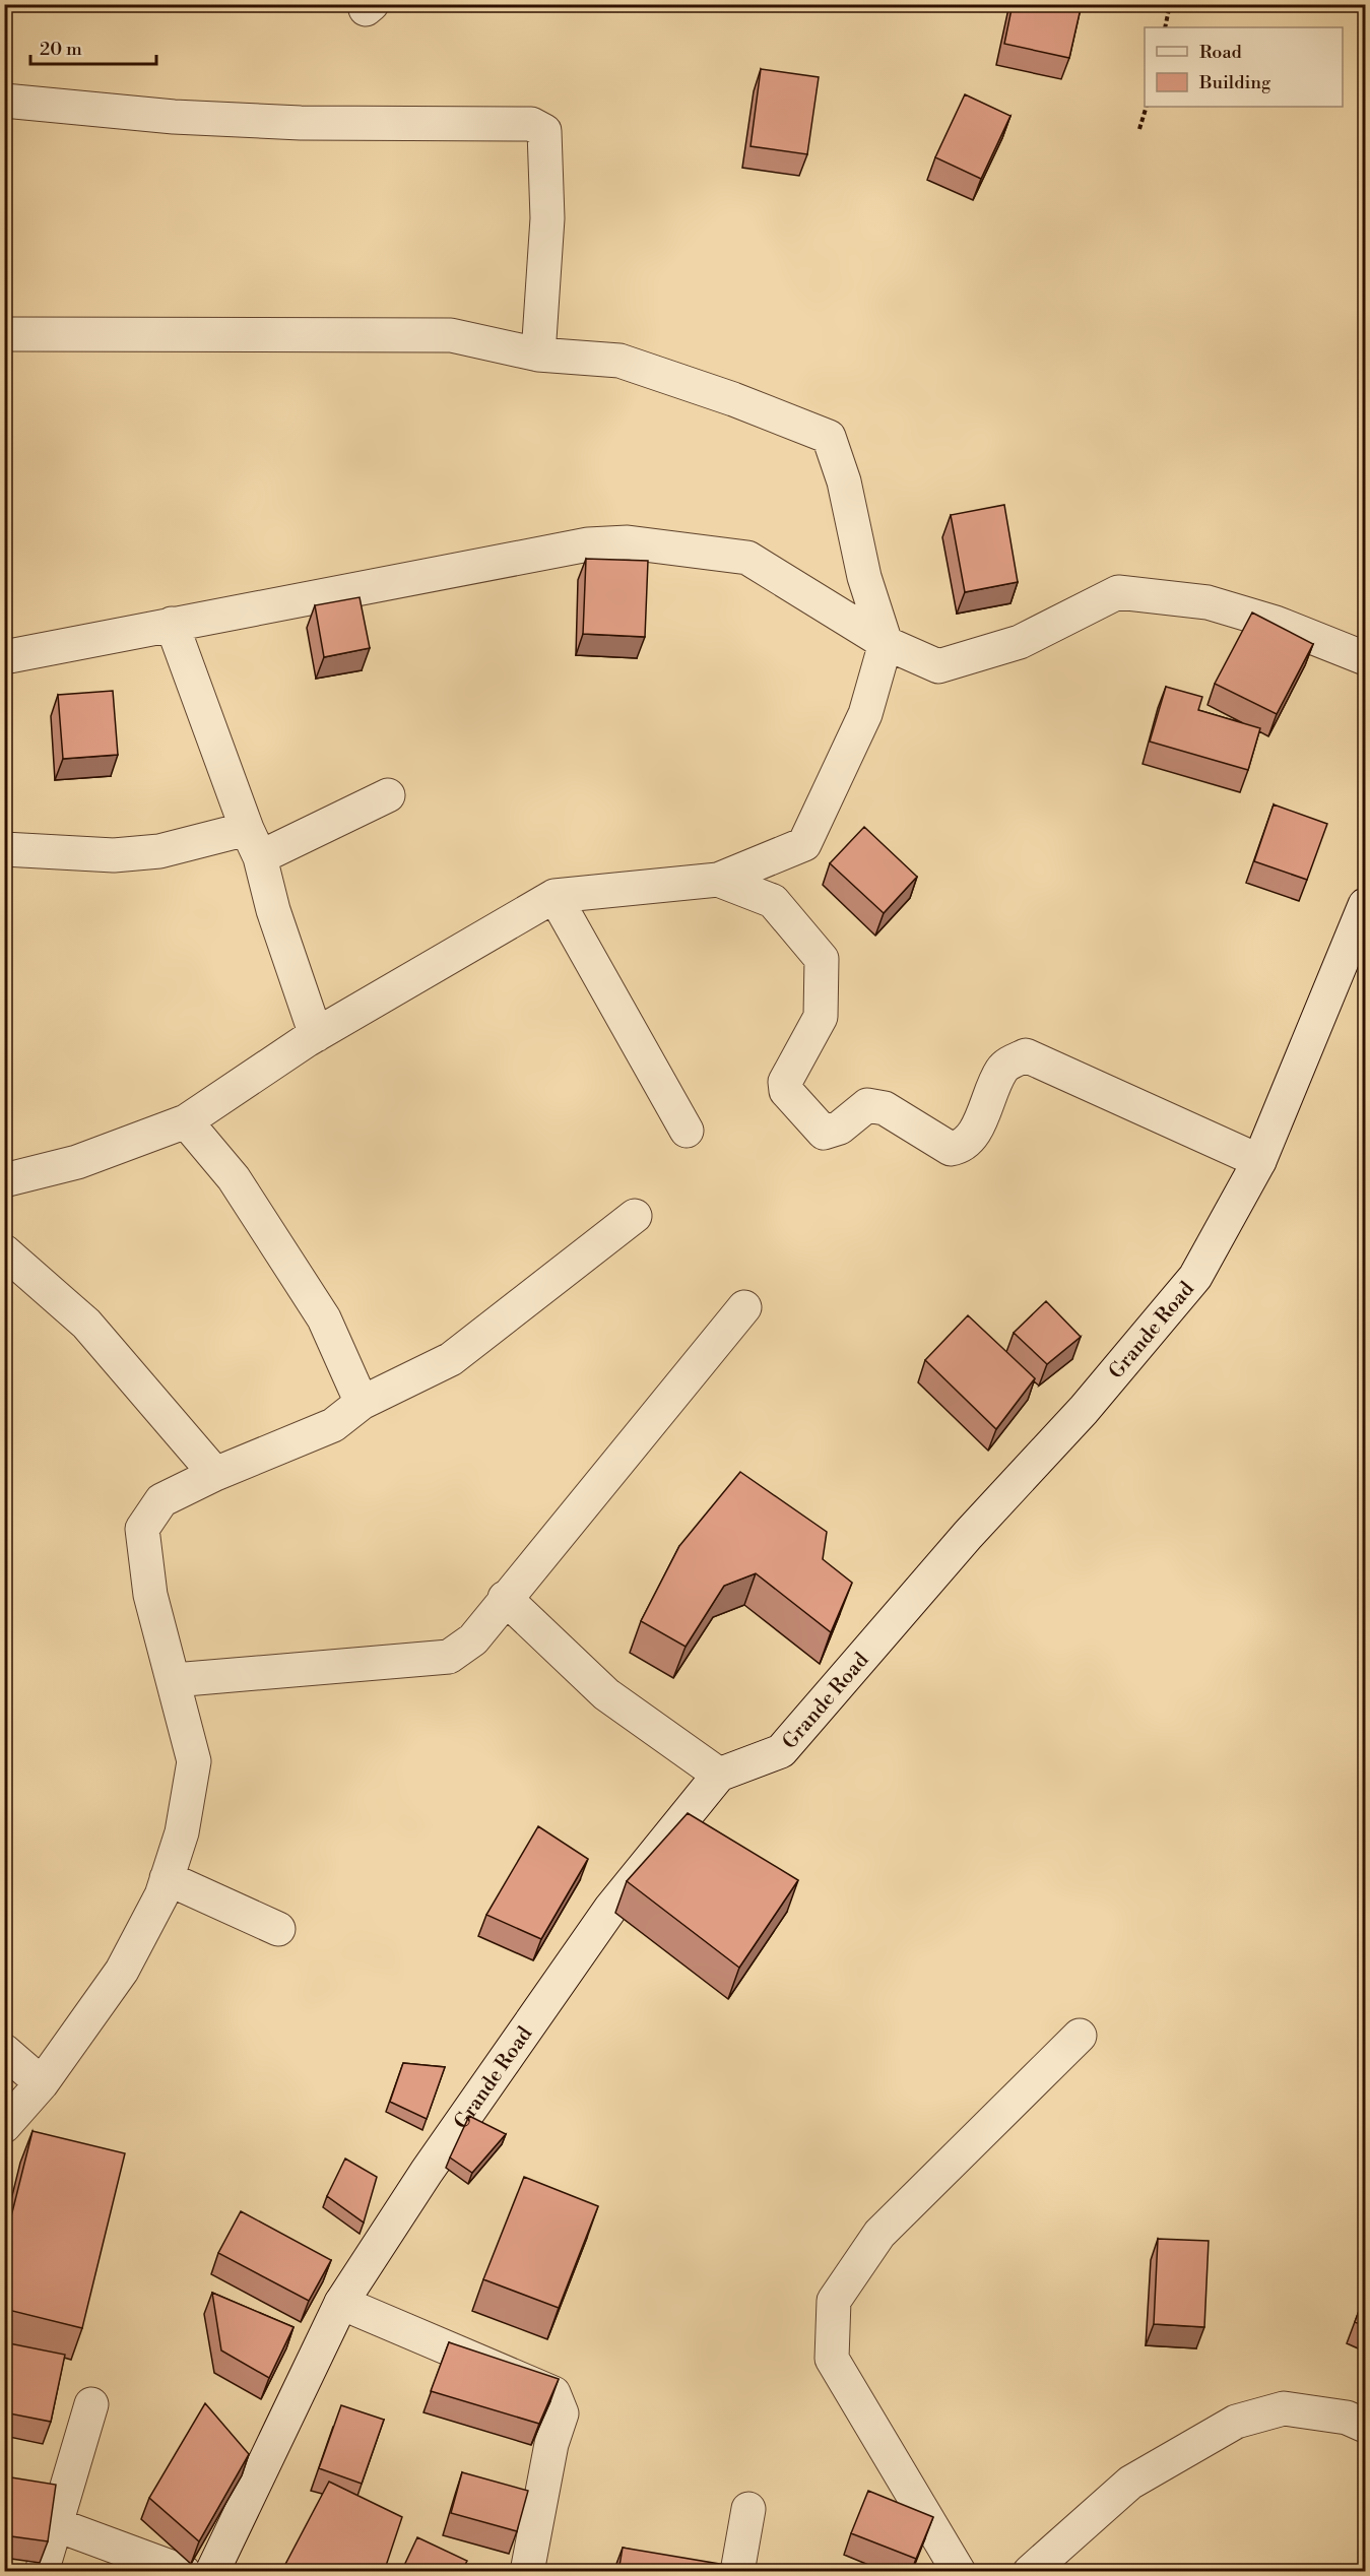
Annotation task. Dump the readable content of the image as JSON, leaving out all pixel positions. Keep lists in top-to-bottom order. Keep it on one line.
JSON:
{"streets":{"street":["Grande Road"]},"legend":["Road","Building"],"scale_bar":"20 m"}
